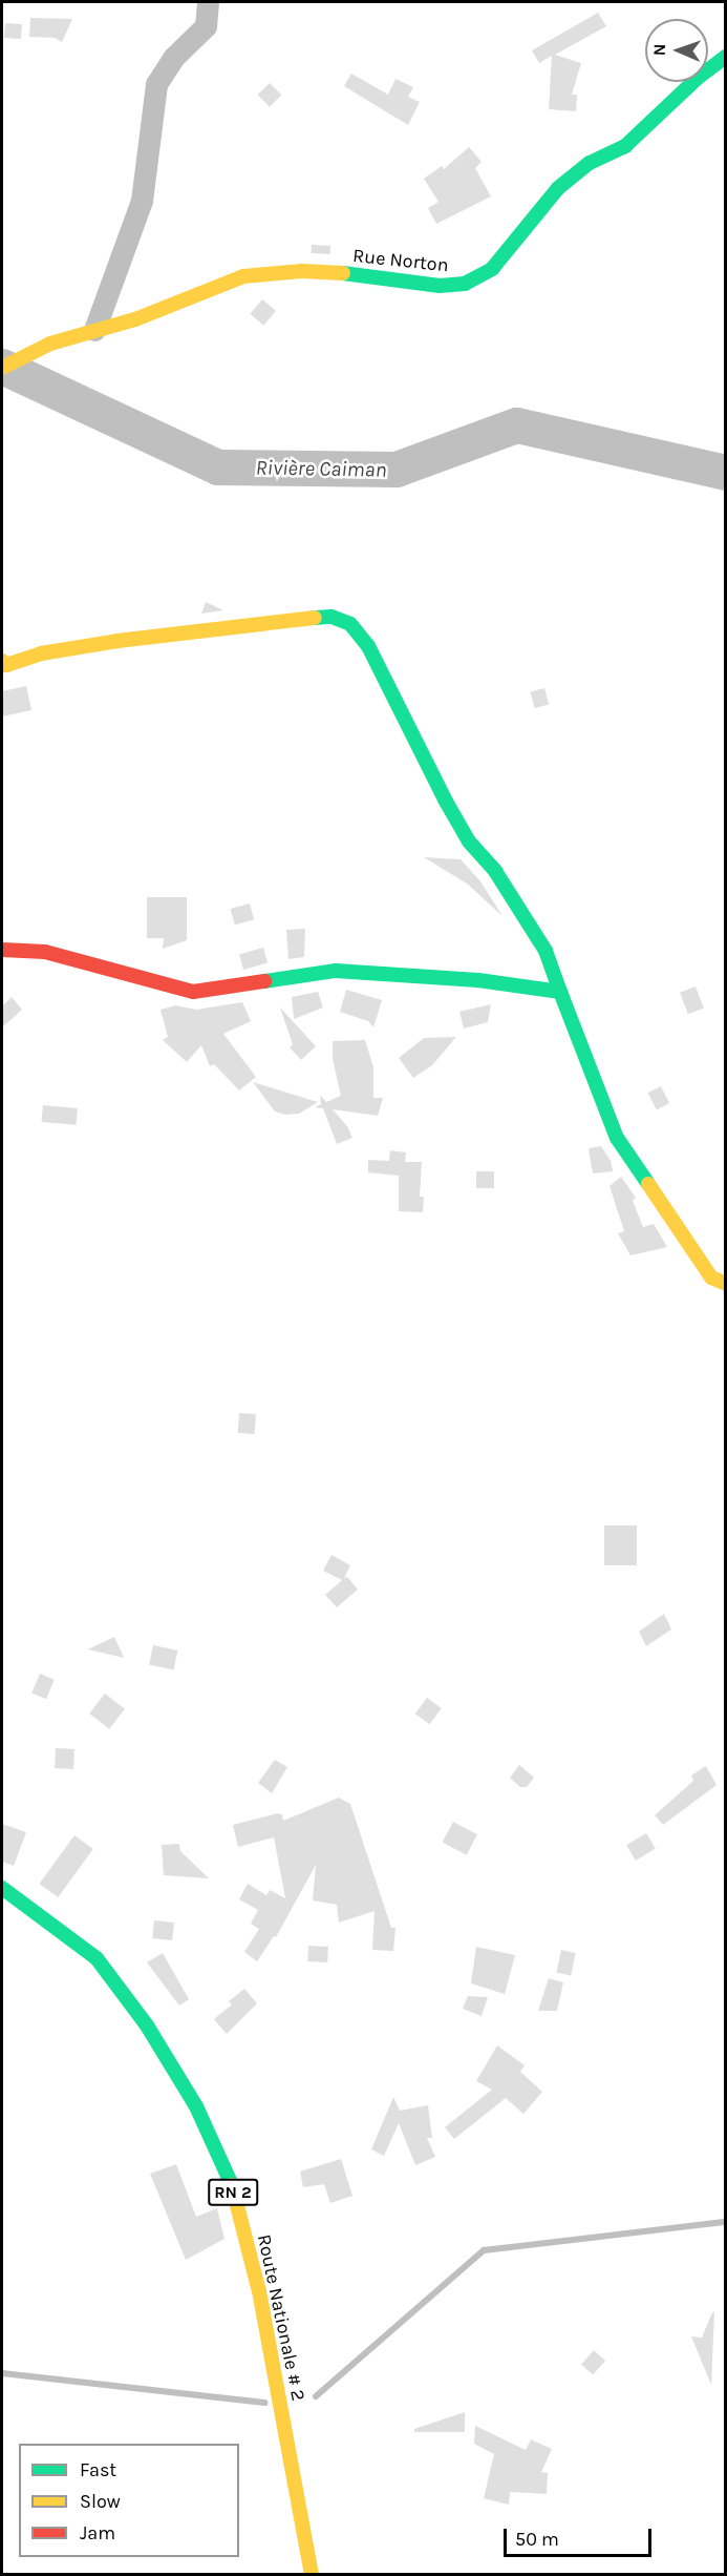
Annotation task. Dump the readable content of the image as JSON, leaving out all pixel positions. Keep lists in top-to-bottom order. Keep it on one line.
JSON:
{"streets":{"street":["Rue Norton","RN 2","Route Nationale # 2"]},"water":["Rivière Caiman"],"legend":["Fast","Slow","Jam"],"scale_bar":"50 m","north":"left"}
